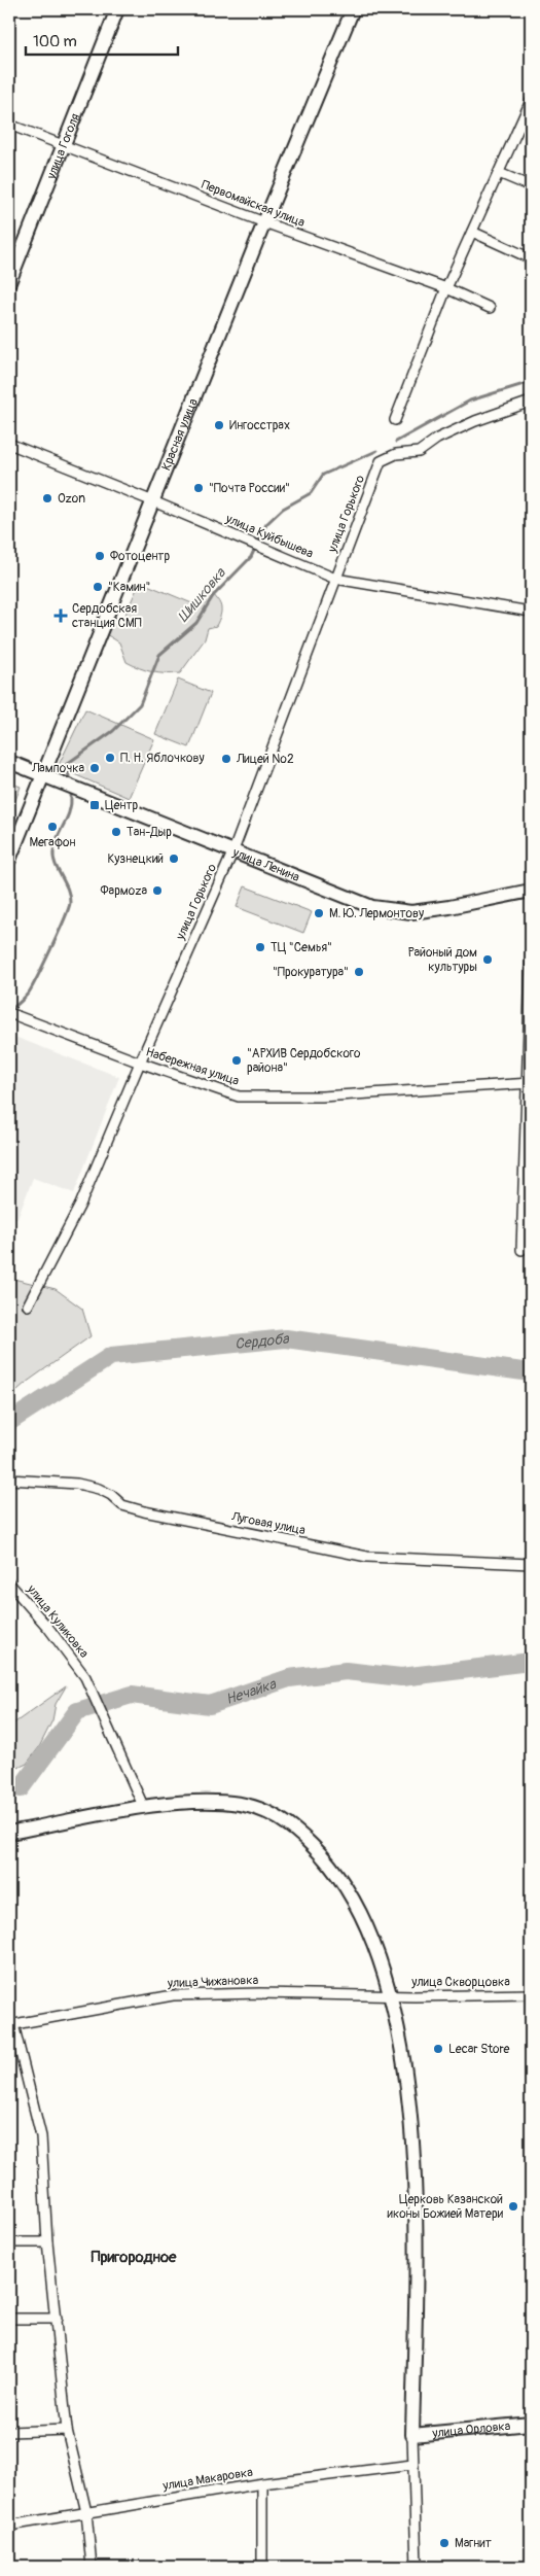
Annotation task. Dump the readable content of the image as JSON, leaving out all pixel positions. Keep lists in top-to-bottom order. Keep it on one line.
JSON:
{"streets":{"street":["улица Гоголя","Первомайская улица","Красная улица","улица Горького","улица Куйбышева","улица Ленина","Набережная улица","Луговая улица","улица Куликовка","улица Чижановка","улица Скворцовка","улица Орловка","улица Макаровка"]},"crossings":[["улица Гоголя","Первомайская улица"],["Первомайская улица","Красная улица"],["Красная улица","улица Куйбышева"],["Красная улица","улица Ленина"],["улица Горького","улица Куйбышева"],["улица Горького","улица Ленина"],["улица Горького","Набережная улица"],["улица Чижановка","улица Скворцовка"]],"districts":["Пригородное"],"water":["Шишковка","Сердоба","Нечайка"],"places":{"other":["Ингосстрах","\"Почта России\"","Ozon","Фотоцентр","\"Камин\"","П. Н. Яблочкову","Лицей №2","Лампочка","Мегафон","Тан-Дыр","Кузнецкий","Фармоzа","М. Ю. Лермонтову","ТЦ \"Семья\"","Районый дом культуры","\"Прокуратура\"","\"АРХИВ Сердобского района\"","Lecar Store","Церковь Казанской иконы Божией Матери","Магнит"],"health":["Сердобская станция СМП"],"transit":["Центр"]},"scale_bar":"100 m"}
